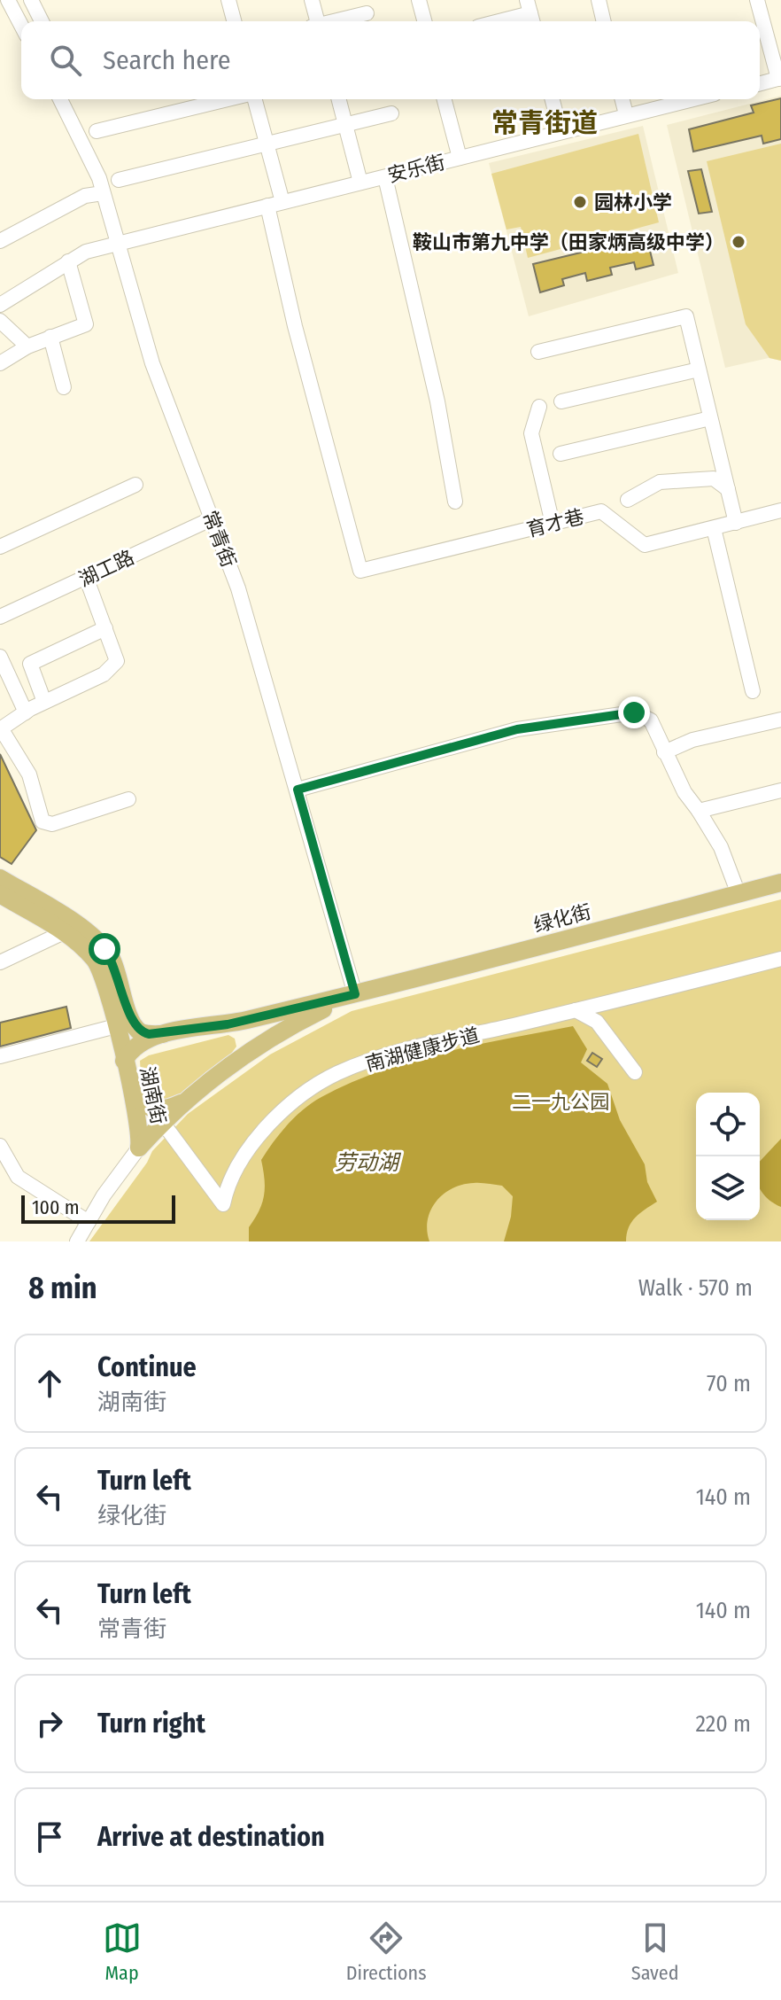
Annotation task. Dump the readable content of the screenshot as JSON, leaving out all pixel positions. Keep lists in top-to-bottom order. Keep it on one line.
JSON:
{"streets":{"main road":["绿化街","湖南街"],"street":["安乐街","育才巷","常青街","湖工路","南湖健康步道"]},"crossings":[["安乐街","育才巷"],["安乐街","常青街"],["常青街","湖工路"],["常青街","绿化街"],["绿化街","南湖健康步道"],["绿化街","湖南街"]],"districts":["常青街道"],"water":["劳动湖"],"parks":["二一九公园"],"places":["园林小学","鞍山市第九中学（田家炳高级中学）"],"scale_bar":"100 m","page":{"search":"Search here","scale":"100 m","heading":["8 min","Walk · 570 m"],"list":[["Continue","湖南街","70 m"],["Turn left","绿化街","140 m"],["Turn left","常青街","140 m"],["Turn right","220 m"],"Arrive at destination"],"nav":["Map","Directions","Saved"]}}
